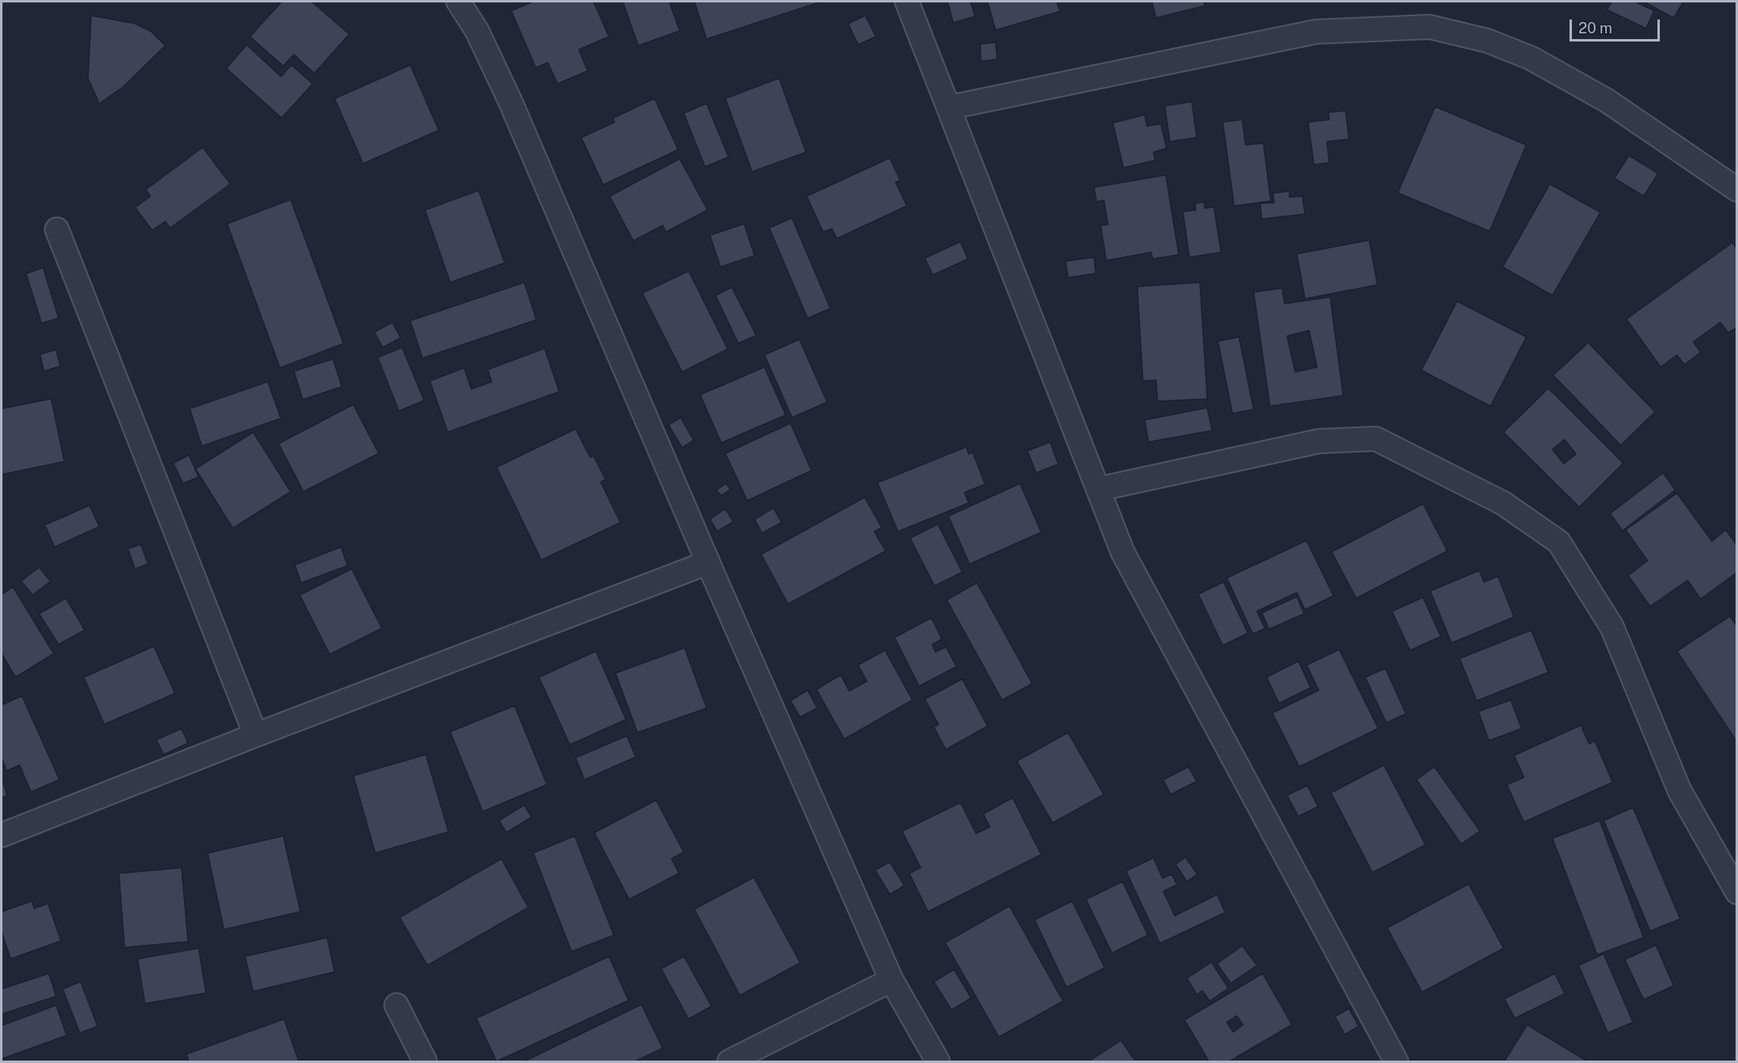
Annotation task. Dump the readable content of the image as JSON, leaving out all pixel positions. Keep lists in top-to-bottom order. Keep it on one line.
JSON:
{"scale_bar":"20 m"}
